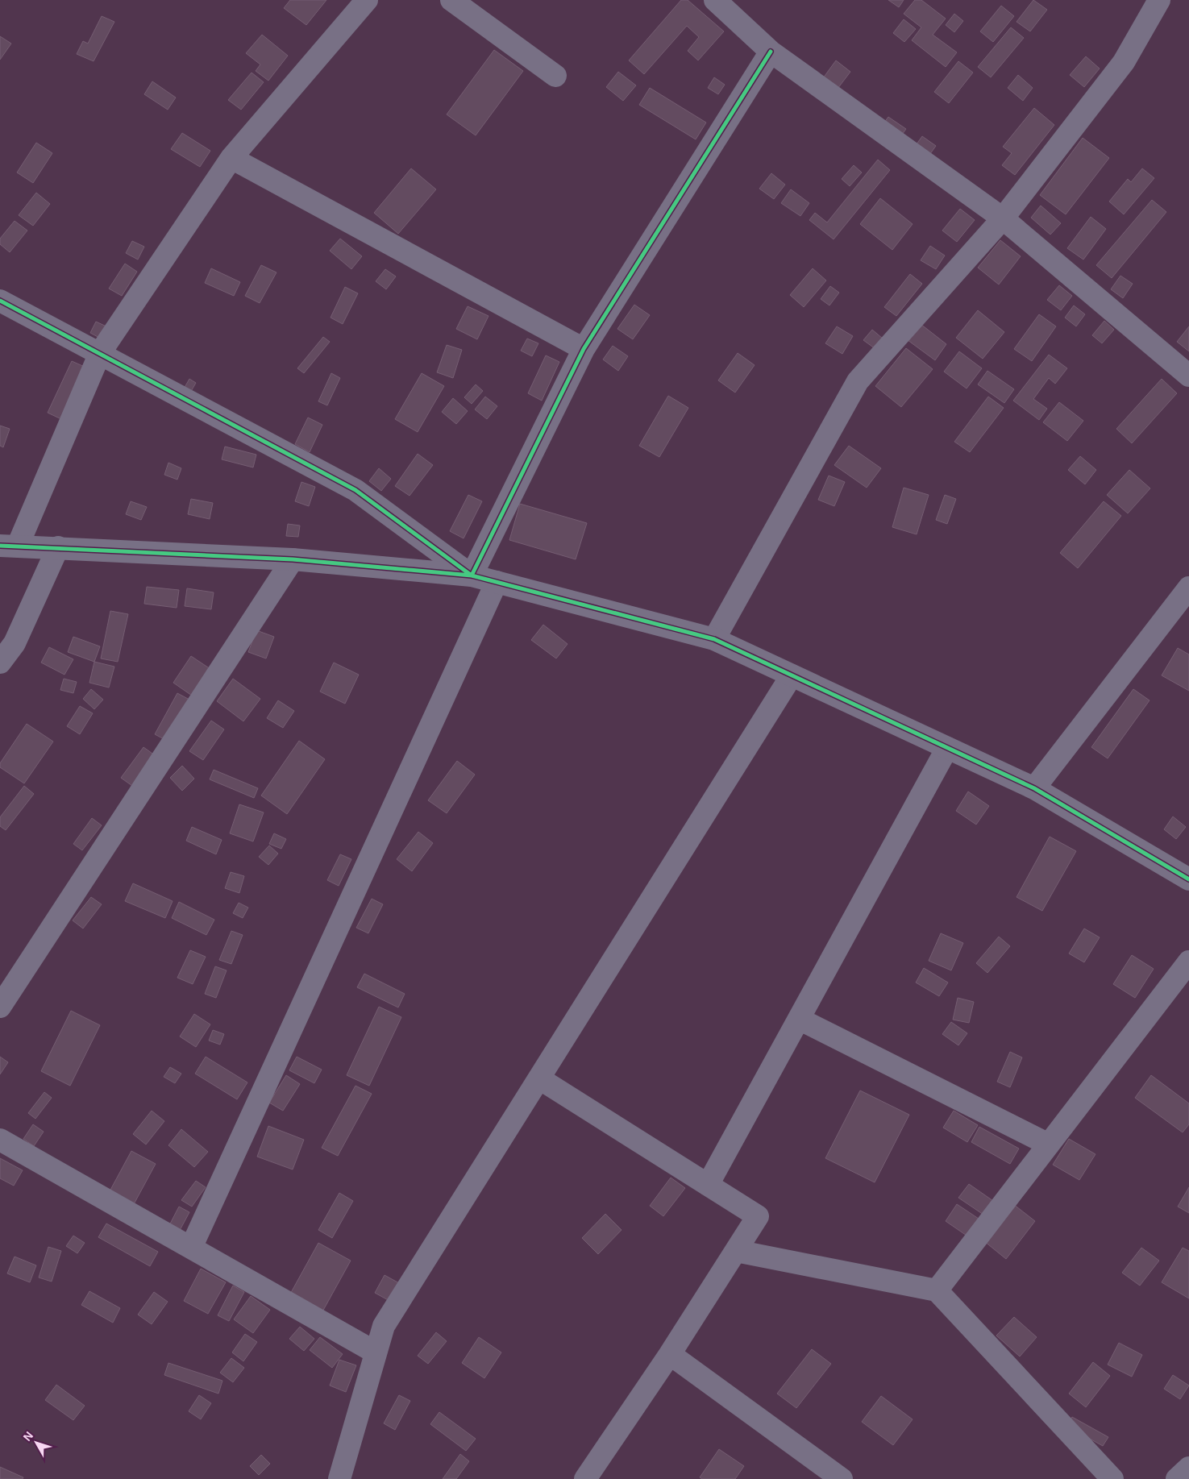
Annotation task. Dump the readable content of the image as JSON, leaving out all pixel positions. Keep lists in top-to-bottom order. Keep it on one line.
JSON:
{"north":"top left"}
